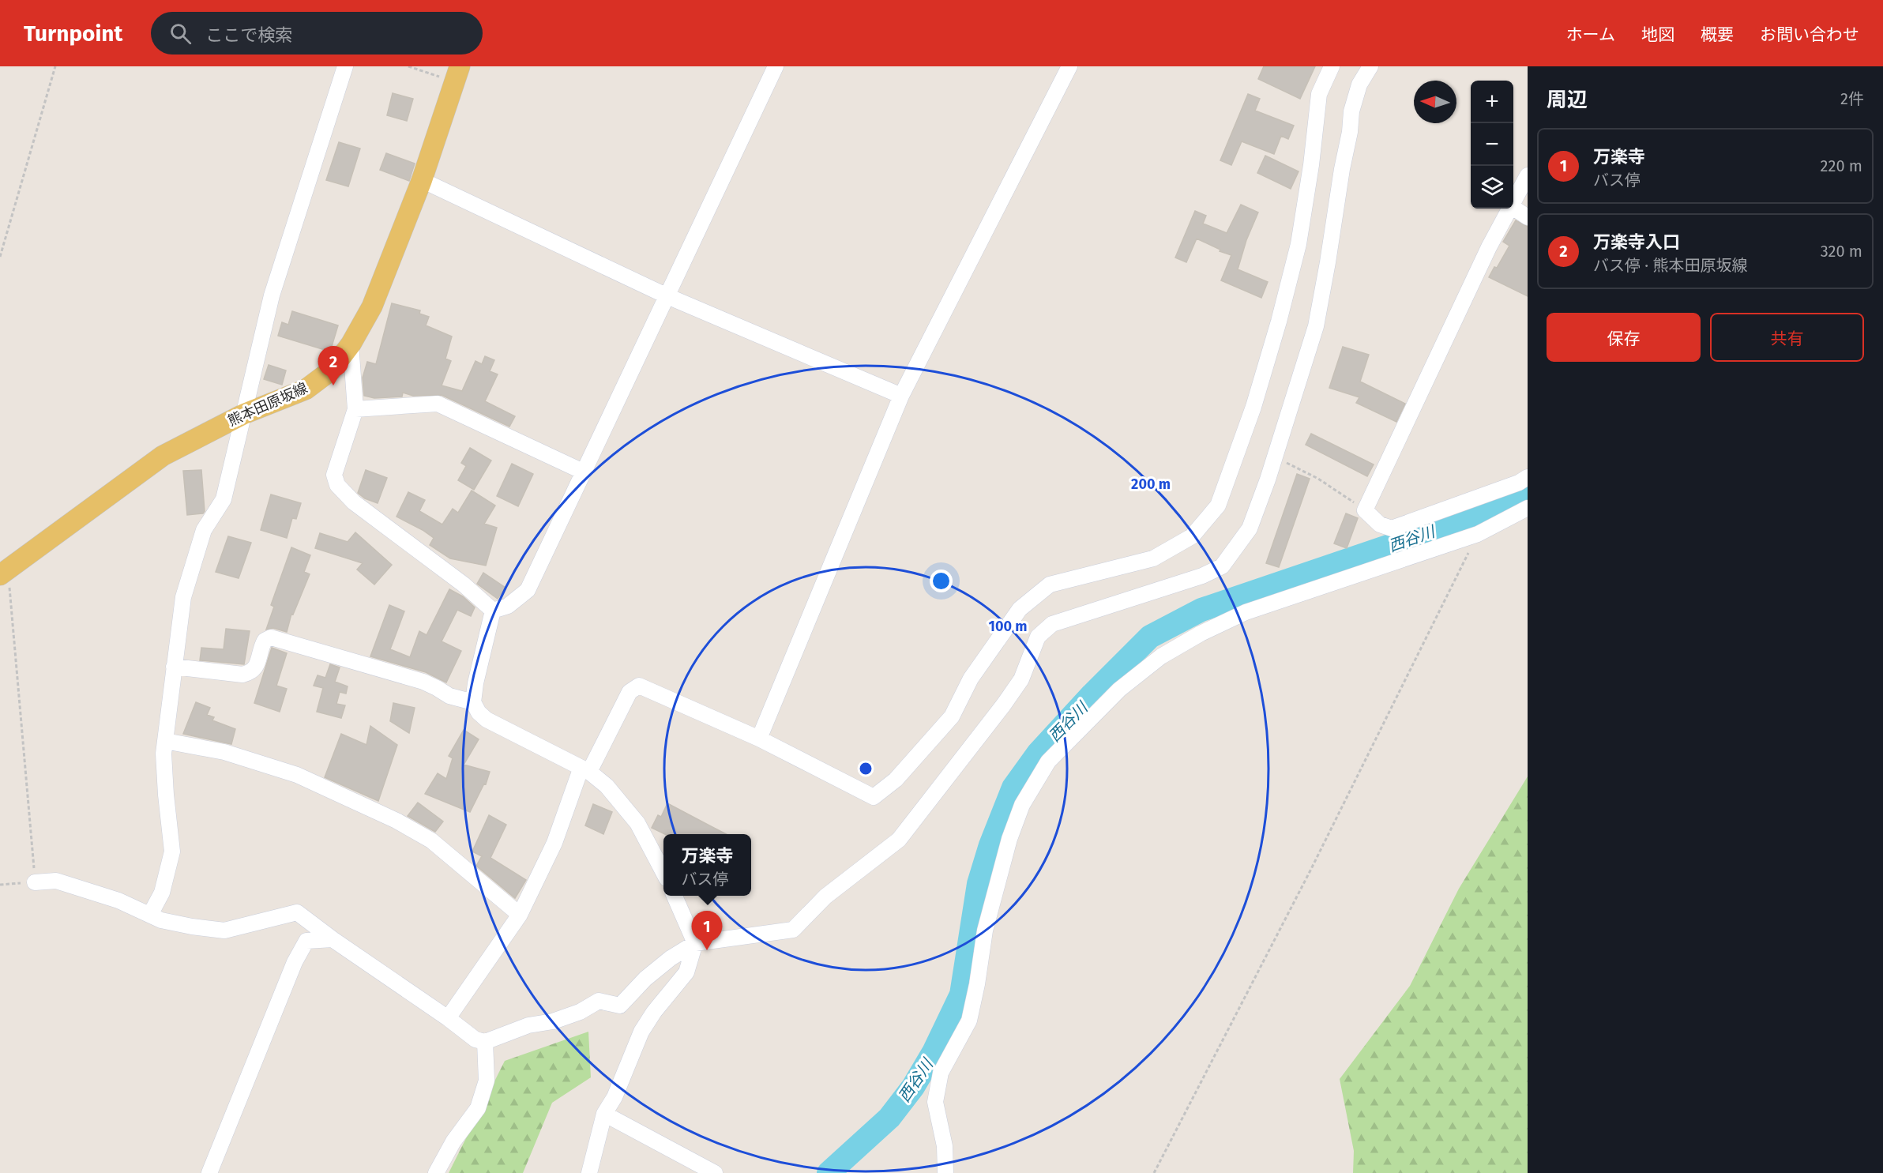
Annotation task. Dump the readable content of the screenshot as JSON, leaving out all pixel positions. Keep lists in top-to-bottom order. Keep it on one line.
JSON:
{"streets":{"main road":["熊本田原坂線"]},"water":["西谷川"],"north":"left","page":{"header":"Turnpoint","search":"ここで検索","nav":["ホーム","地図","概要","お問い合わせ"],"heading":["周辺","2件"],"map_buttons":["+","−"],"list":[{"mark":"1","name":"万楽寺","note":"バス停","value":"220 m"},{"mark":"2","name":"万楽寺入口","note":"バス停 · 熊本田原坂線","value":"320 m"}],"buttons":["保存","共有"],"pins":["2","1"],"popup":["万楽寺","バス停"]},"rings":["200 m","100 m"]}
